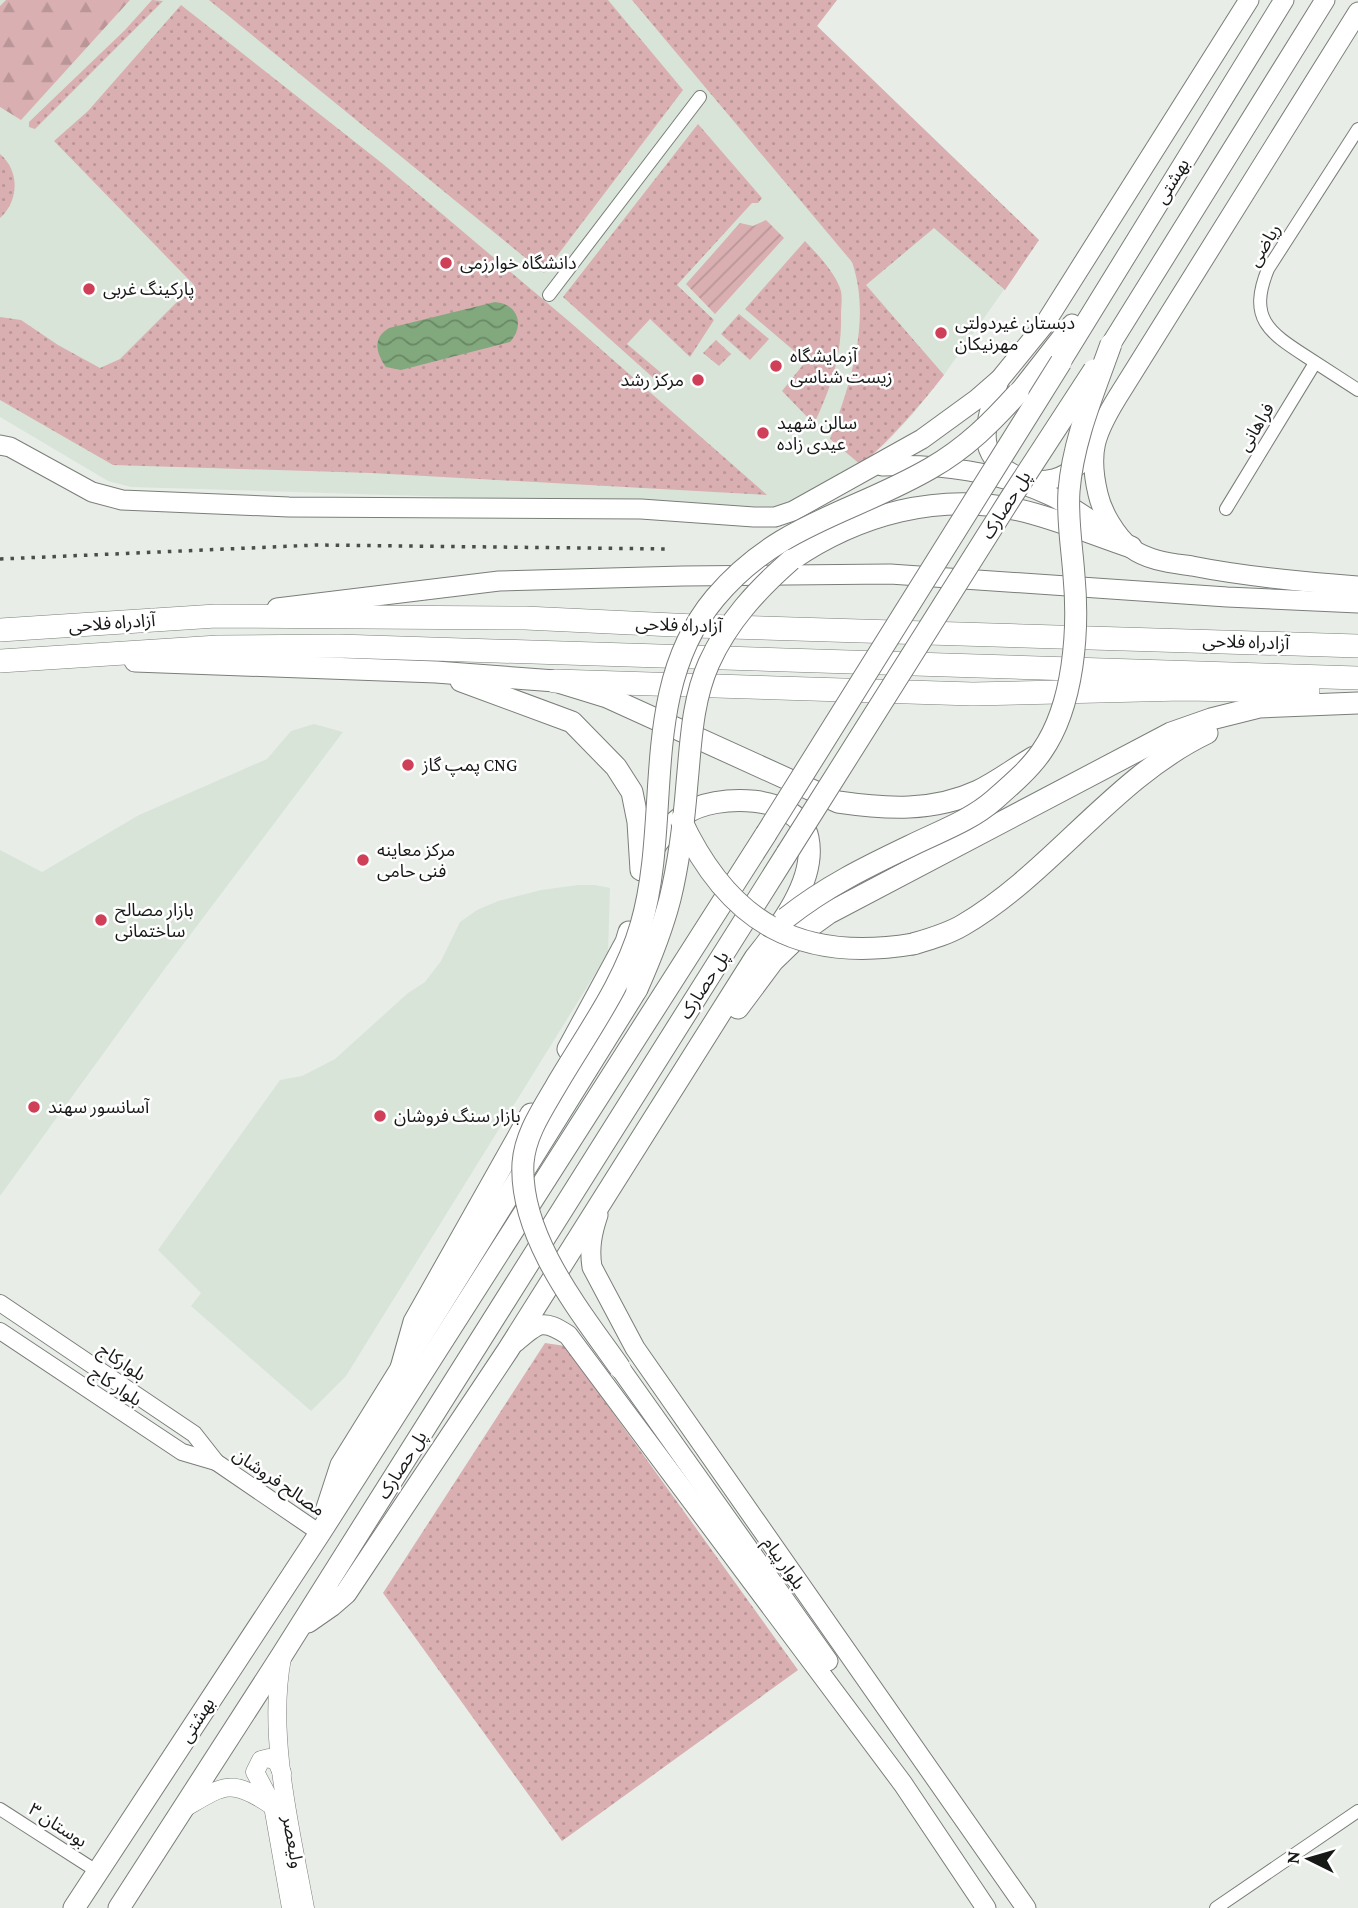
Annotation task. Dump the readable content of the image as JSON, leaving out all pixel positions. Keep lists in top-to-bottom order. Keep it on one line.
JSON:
{"streets":{"highway":["پل حصارک","آزادراه فلاحی","بهشتی"],"main road":["بهشتى","بلوار پیام","ولیعصر"],"street":["ریاضی","فراهانی","بلوارکاج","بلوار کاج","مصالح فروشان","بوستان ۳"]},"crossings":[["بهشتى","پل حصارک"],["ریاضی","فراهانی"],["پل حصارک","مصالح فروشان"],["پل حصارک","بهشتی"],["بلوارکاج","بلوار کاج"],["بلوارکاج","مصالح فروشان"],["بلوار کاج","مصالح فروشان"],["مصالح فروشان","بهشتی"],["بهشتی","بوستان ۳"],["بهشتی","ولیعصر"]],"places":["دانشگاه خوارزمی","پارکینگ غربی","دبستان غیردولتی مهرنیکان","آزمایشگاه زیست شناسی","مرکز رشد","سالن شهید عیدی زاده","پمپ گاز CNG","مرکز معاینه فنی حامی","بازار مصالح ساختمانی","آسانسور سهند","بازار سنگ فروشان"],"north":"left"}
